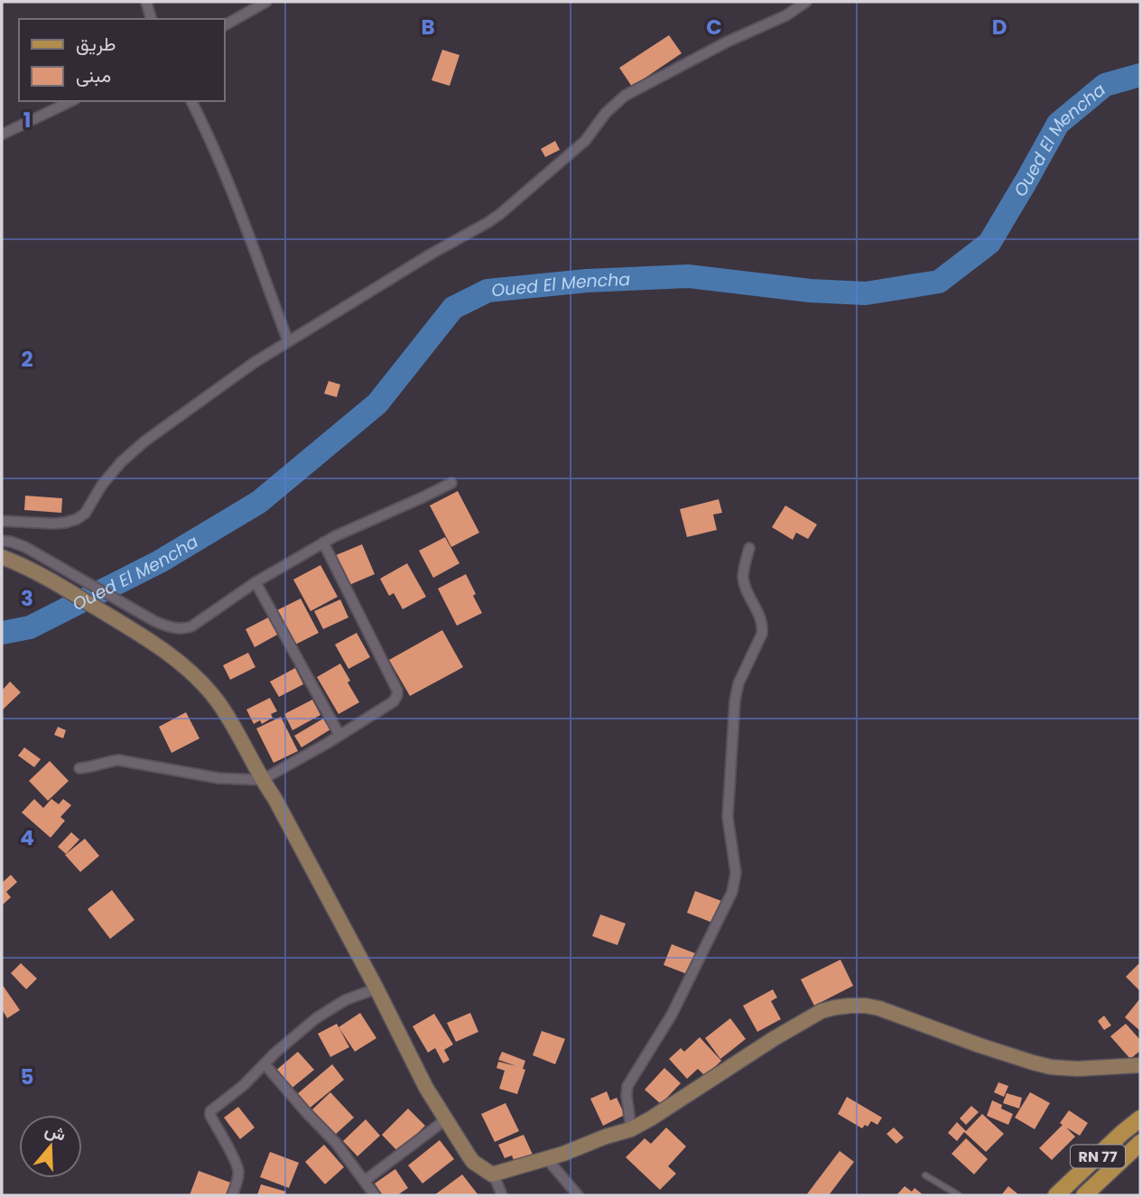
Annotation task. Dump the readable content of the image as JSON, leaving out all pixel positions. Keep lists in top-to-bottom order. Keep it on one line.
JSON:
{"streets":{"main road":["RN 77"]},"water":["Oued El Mencha"],"legend":["طريق","مبنى"],"north":"top","grid":{"columns":["B","C","D"],"rows":["1","2","3","4","5"]}}
